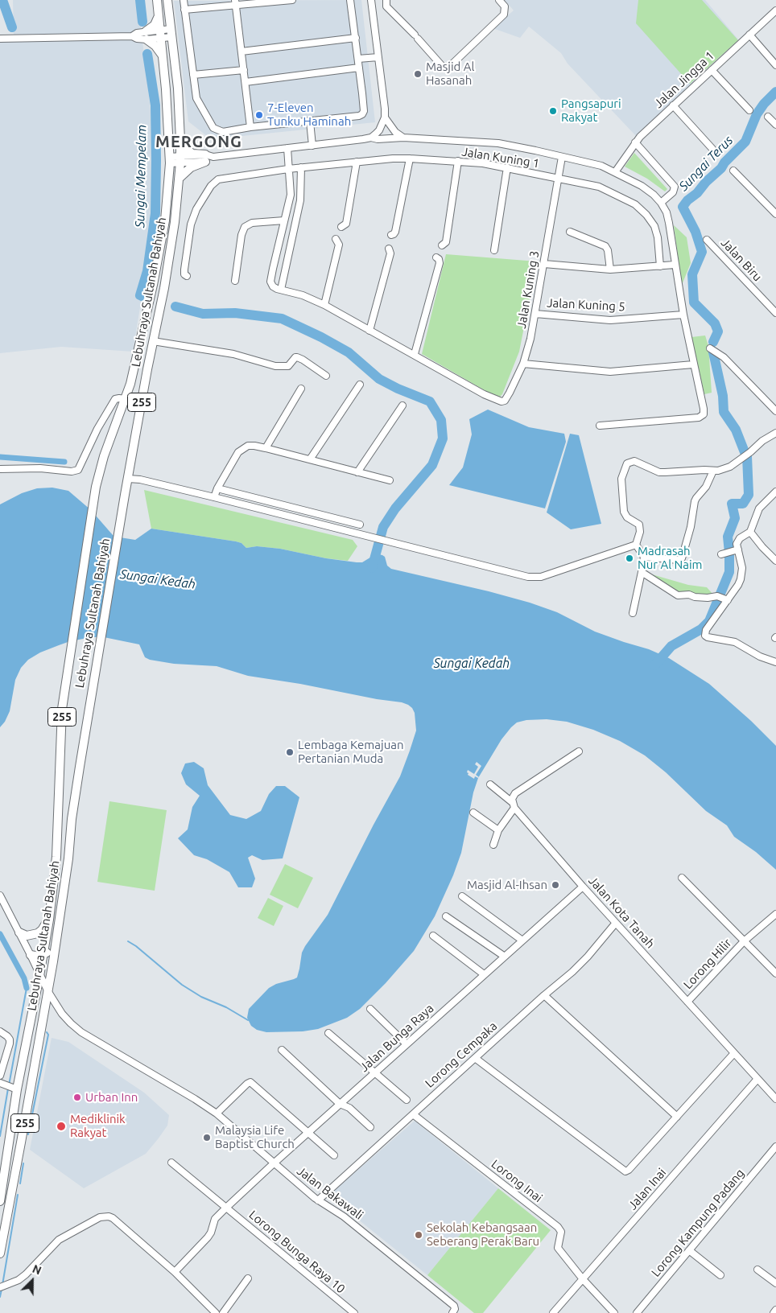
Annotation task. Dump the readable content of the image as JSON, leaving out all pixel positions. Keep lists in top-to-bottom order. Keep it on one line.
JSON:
{"streets":{"main road":["Lebuhraya Sultanah Bahiyah","255"],"street":["Jalan Jingga 1","Jalan Kuning 1","Jalan Biru","Jalan Kuning 3","Jalan Kuning 5","Jalan Kota Tanah","Lorong Hilir","Jalan Bunga Raya","Lorong Cempaka","Lorong Inai","Jalan Inai","Jalan Bakawali","Lorong Kampung Padang","Lorong Bunga Raya 10"]},"crossings":[["Jalan Kuning 1","Jalan Kuning 3"],["Jalan Kuning 3","Jalan Kuning 5"],["Lebuhraya Sultanah Bahiyah","Jalan Bakawali"],["Jalan Kota Tanah","Lorong Hilir"],["Jalan Kota Tanah","Jalan Bunga Raya"],["Jalan Kota Tanah","Lorong Cempaka"],["Jalan Kota Tanah","Jalan Inai"],["Jalan Bunga Raya","Jalan Bakawali"],["Jalan Bunga Raya","Lorong Bunga Raya 10"],["Lorong Cempaka","Lorong Inai"],["Lorong Cempaka","Jalan Bakawali"],["Lorong Inai","Jalan Inai"]],"districts":["MERGONG"],"water":["Sungai Terus","Sungai Mempelam","Sungai Kedah"],"places":["Masjid Al Hasanah","Pangsapuri Rakyat","7-Eleven Tunku Haminah","Madrasah Nur Al Naim","Lembaga Kemajuan Pertanian Muda","Masjid Al-Ihsan","Urban Inn","Mediklinik Rakyat","Malaysia Life Baptist Church","Sekolah Kebangsaan Seberang Perak Baru"],"north":"top right"}
